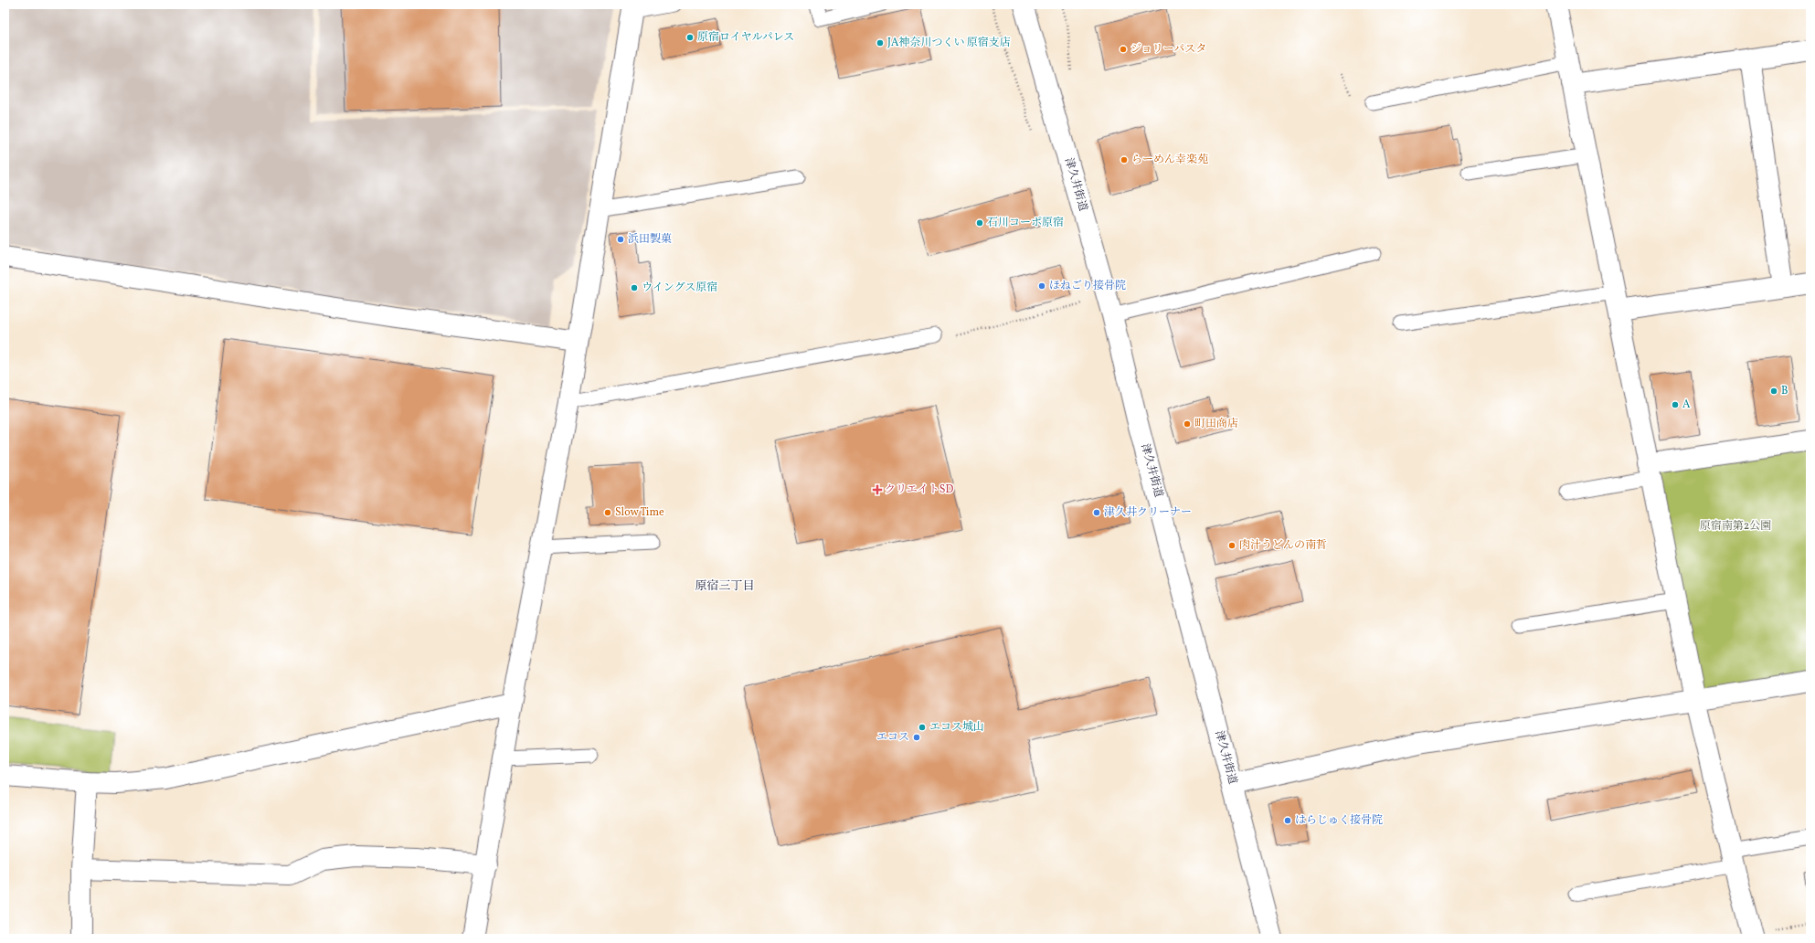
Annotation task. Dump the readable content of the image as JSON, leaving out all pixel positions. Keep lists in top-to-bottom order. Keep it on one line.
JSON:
{"streets":{"main road":["津久井街道"]},"districts":["原宿三丁目"],"parks":["原宿南第2公園"],"places":{"other":["原宿ロイヤルパレス","JA神奈川つくい 原宿支店","ジョリーパスタ","らーめん幸楽苑","石川コーポ原宿","浜田製菓","ほねごり接骨院","ウイングス原宿","B","A","町田商店","Slow Time","津久井クリーナー","肉汁うどんの南哲","エコス城山","エコス","はらじゅく接骨院"],"health":["クリエイトSD"]}}
